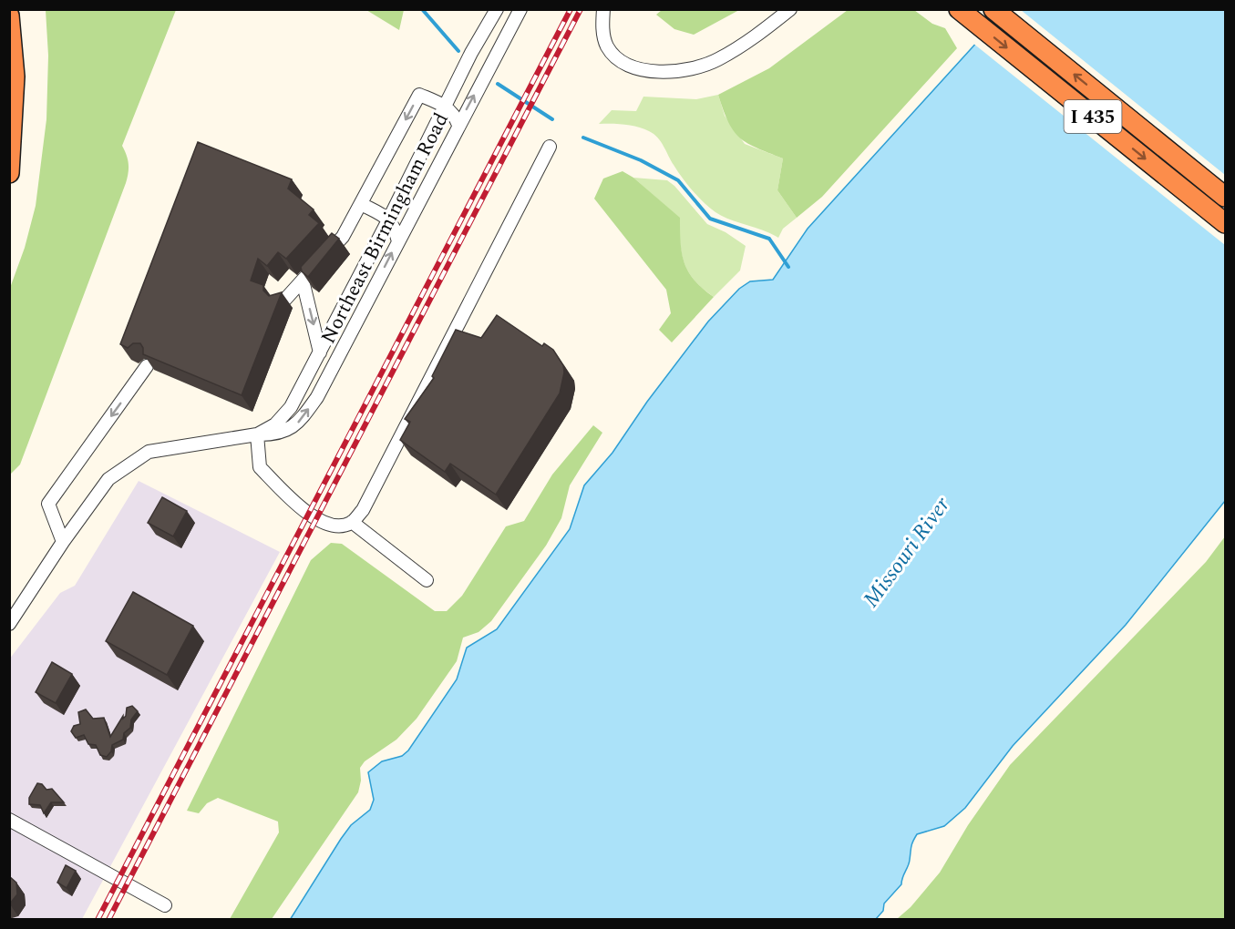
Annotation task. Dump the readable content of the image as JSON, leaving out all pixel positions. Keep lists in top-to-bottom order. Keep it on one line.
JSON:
{"streets":{"highway":["I 435"],"street":["Northeast Birmingham Road"]},"water":["Missouri River"]}
